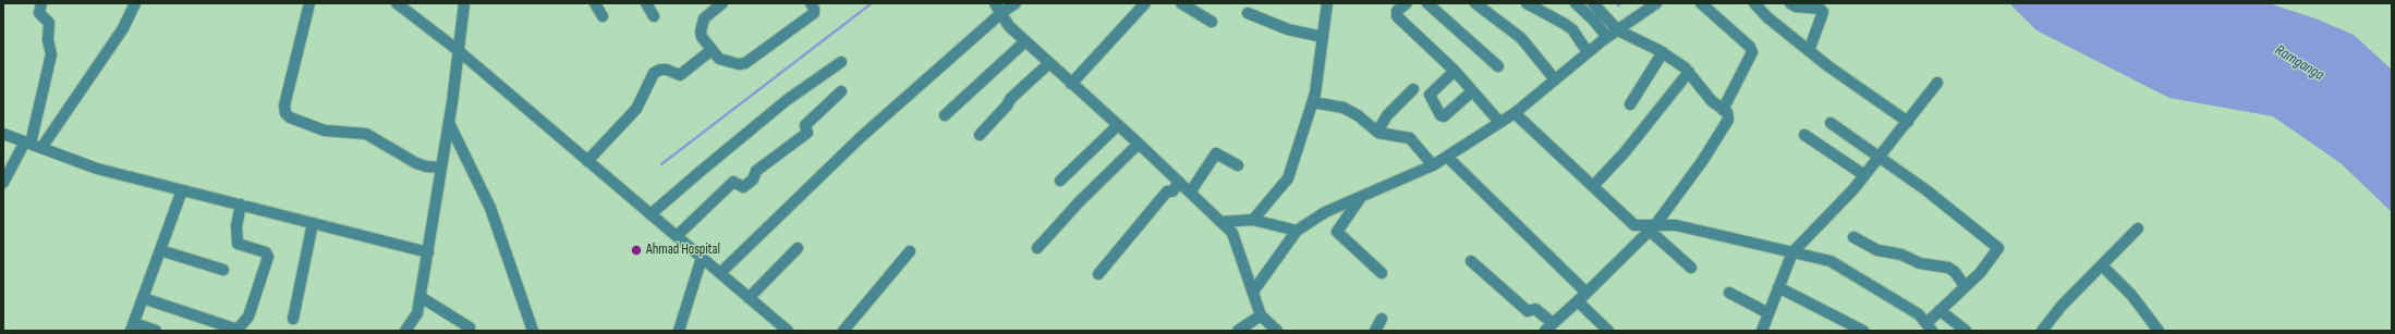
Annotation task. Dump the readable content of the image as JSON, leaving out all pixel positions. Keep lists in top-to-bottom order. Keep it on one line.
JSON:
{"water":["Ramganga"],"places":["Ahmad Hospital"]}
